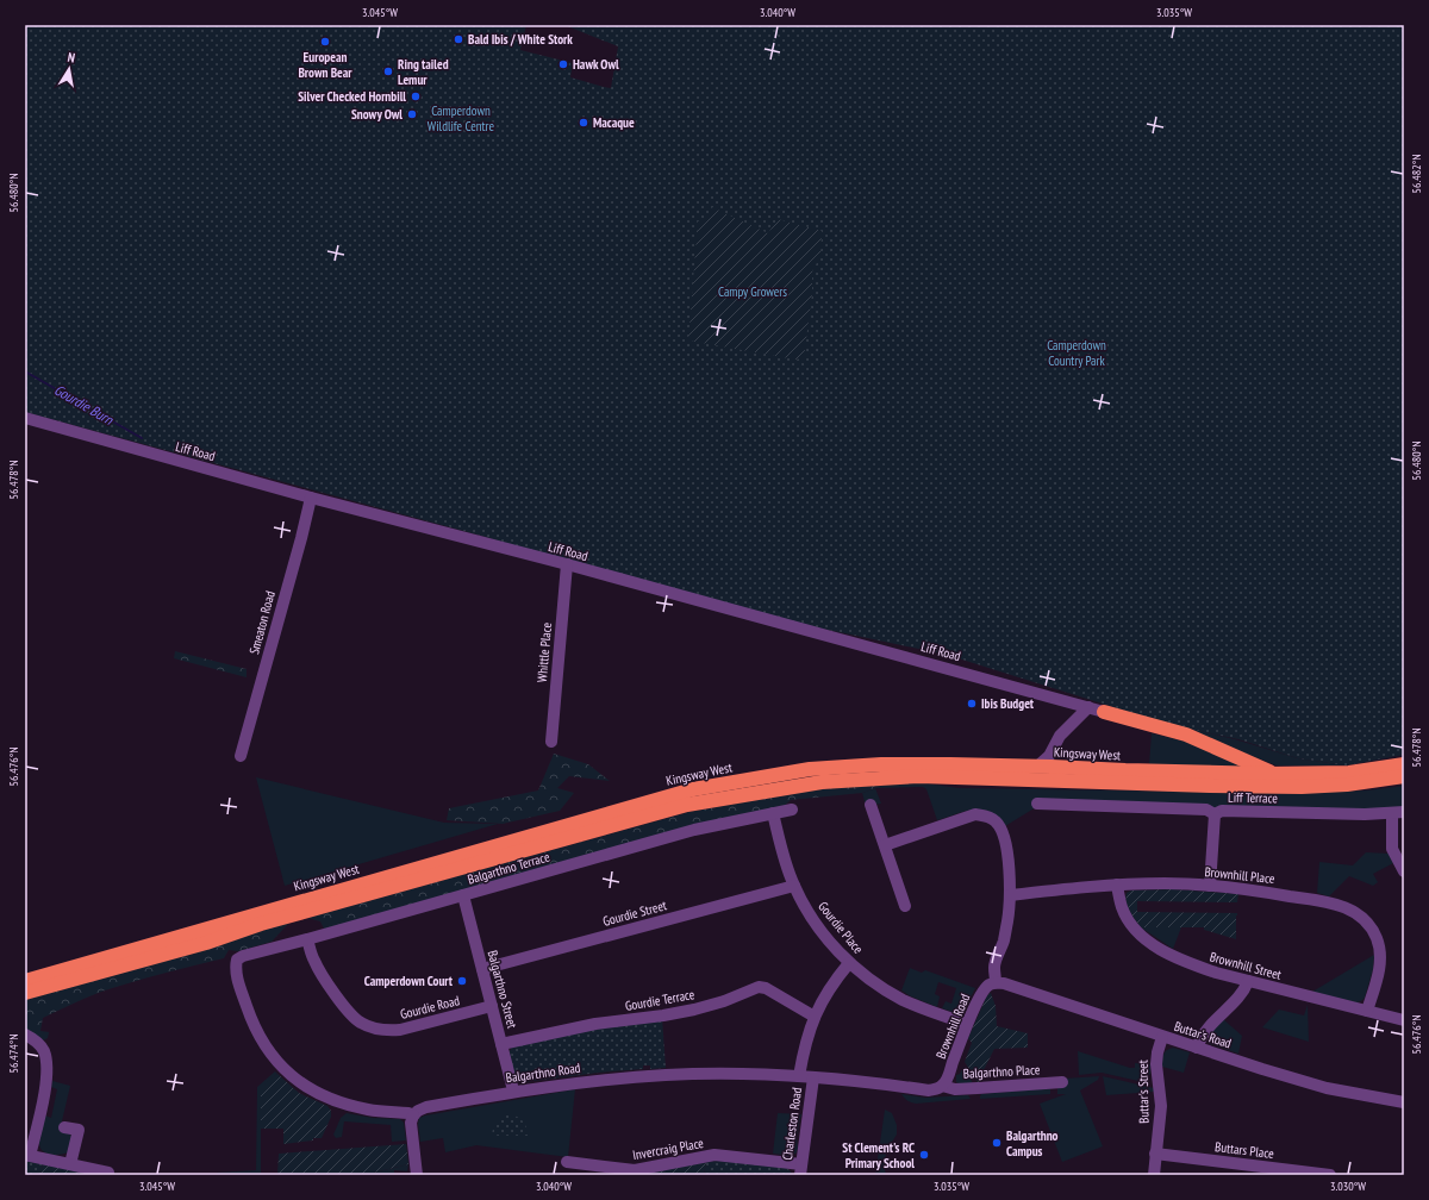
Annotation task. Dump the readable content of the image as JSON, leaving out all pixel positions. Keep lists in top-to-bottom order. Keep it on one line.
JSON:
{"streets":{"highway":["Kingsway West"],"street":["Liff Road","Smeaton Road","Whittle Place","Liff Terrace","Balgarthno Terrace","Brownhill Place","Gourdie Street","Gourdie Place","Brownhill Street","Balgarthno Street","Gourdie Terrace","Gourdie Road","Brownhill Road","Buttar's Road","Balgarthno Place","Balgarthno Road","Buttar's Street","Charleston Road","Invercraig Place","Buttars Place"]},"crossings":[["Liff Road","Smeaton Road"],["Liff Road","Whittle Place"],["Balgarthno Terrace","Gourdie Place"],["Balgarthno Terrace","Balgarthno Street"],["Balgarthno Terrace","Gourdie Road"],["Balgarthno Terrace","Balgarthno Road"],["Brownhill Place","Brownhill Street"],["Gourdie Street","Gourdie Place"],["Gourdie Street","Balgarthno Street"],["Gourdie Place","Brownhill Road"],["Balgarthno Street","Gourdie Terrace"],["Balgarthno Street","Gourdie Road"],["Balgarthno Street","Balgarthno Road"],["Brownhill Road","Buttar's Road"],["Brownhill Road","Balgarthno Place"],["Brownhill Road","Balgarthno Road"],["Buttar's Road","Buttar's Street"],["Balgarthno Place","Balgarthno Road"],["Balgarthno Road","Charleston Road"],["Buttar's Street","Buttars Place"],["Charleston Road","Invercraig Place"]],"water":["Gourdie Burn"],"parks":["Camperdown Wildlife Centre","Campy Growers","Camperdown Country Park"],"places":["Bald Ibis / White Stork","European Brown Bear","Hawk Owl","Ring tailed Lemur","Silver Checked Hornbill","Snowy Owl","Macaque","Ibis Budget","Camperdown Court","Balgarthno Campus","St Clement's RC Primary School"],"north":"top","coordinates":["3.045°W","3.040°W","3.035°W","56.482°N","56.480°N","56.478°N","56.476°N","56.474°N","3.030°W"]}
